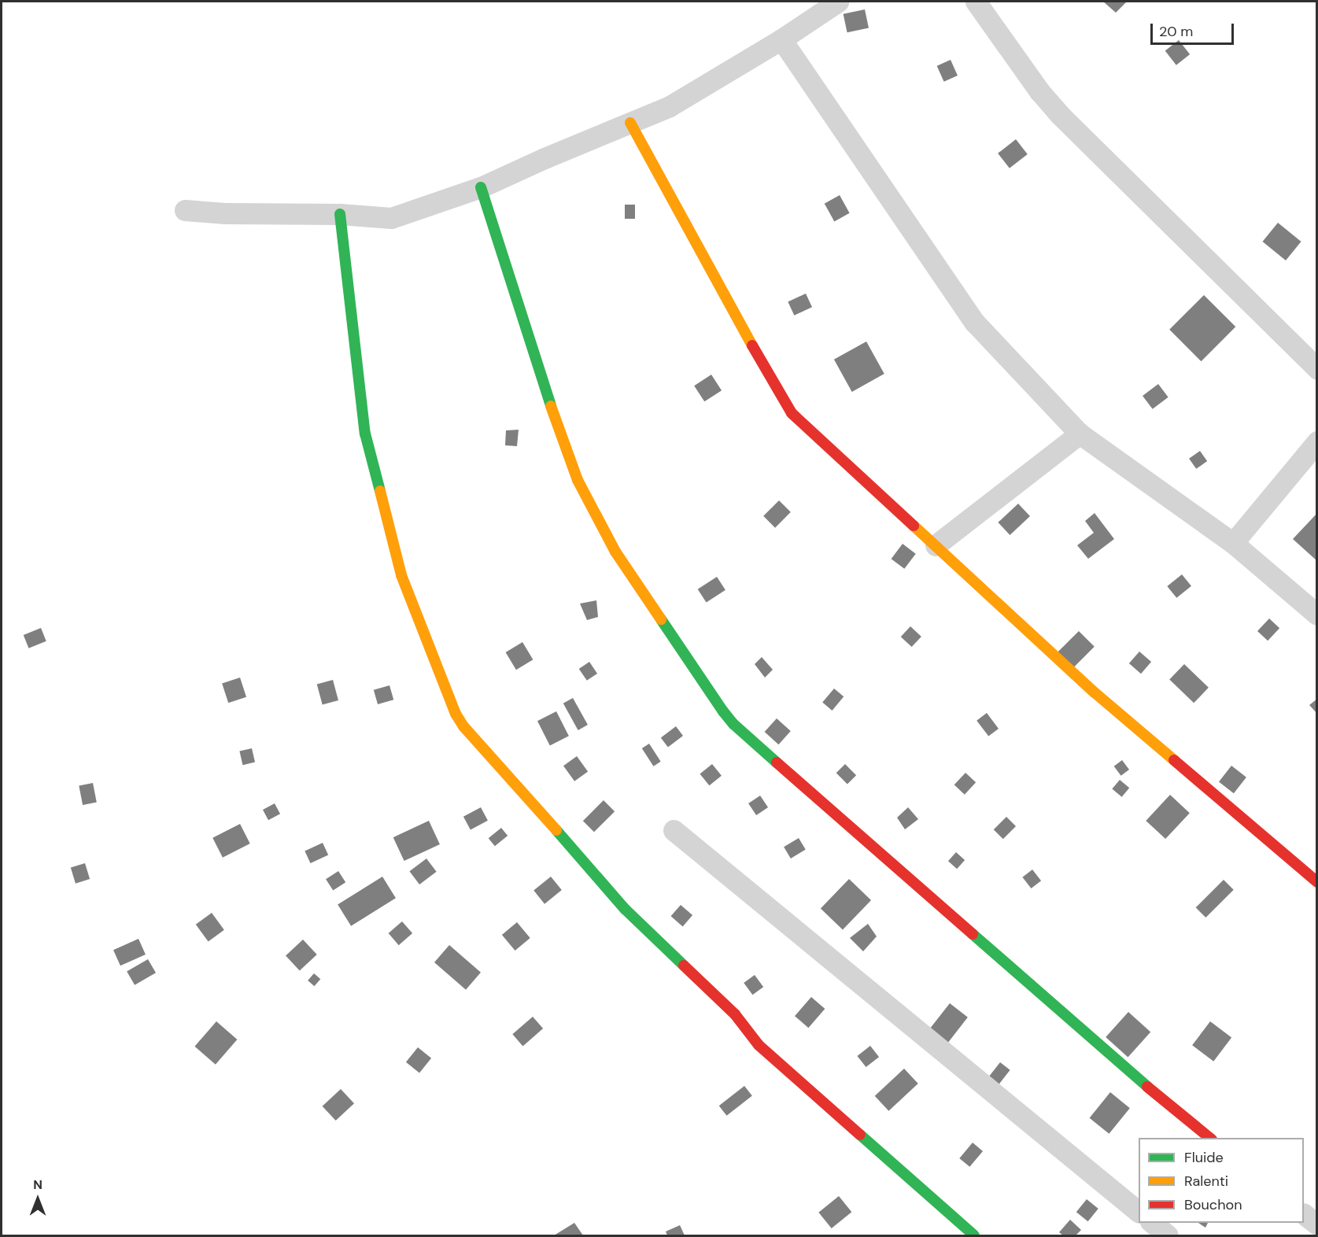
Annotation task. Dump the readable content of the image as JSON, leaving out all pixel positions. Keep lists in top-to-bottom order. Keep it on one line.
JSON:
{"legend":["Fluide","Ralenti","Bouchon"],"scale_bar":"20 m","north":"top"}
